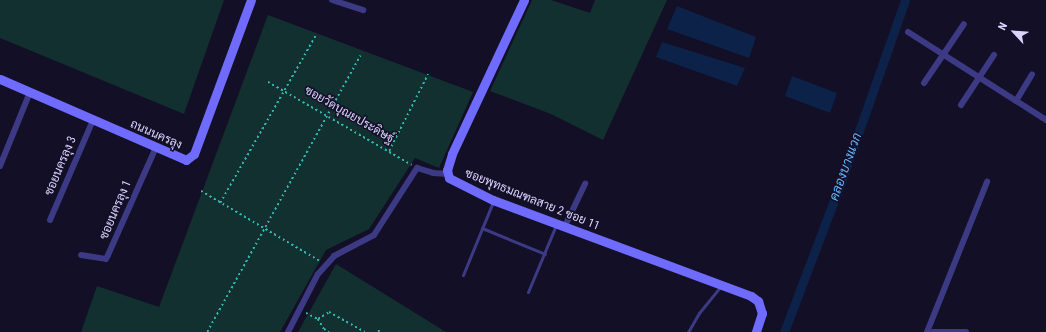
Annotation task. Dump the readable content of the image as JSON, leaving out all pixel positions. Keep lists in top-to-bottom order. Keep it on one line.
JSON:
{"streets":{"street":["ถนนนครลุง","ซอยนครลุง 3","ซอยพุทธมณฑลสาย 2 ซอย 11","ซอยนครลุง 1"],"path":["ซอยวัดบุณยประดิษฐ์"]},"crossings":[["ถนนนครลุง","ซอยนครลุง 3"],["ถนนนครลุง","ซอยนครลุง 1"]],"water":["คลองบางแวก"],"north":"top left"}
